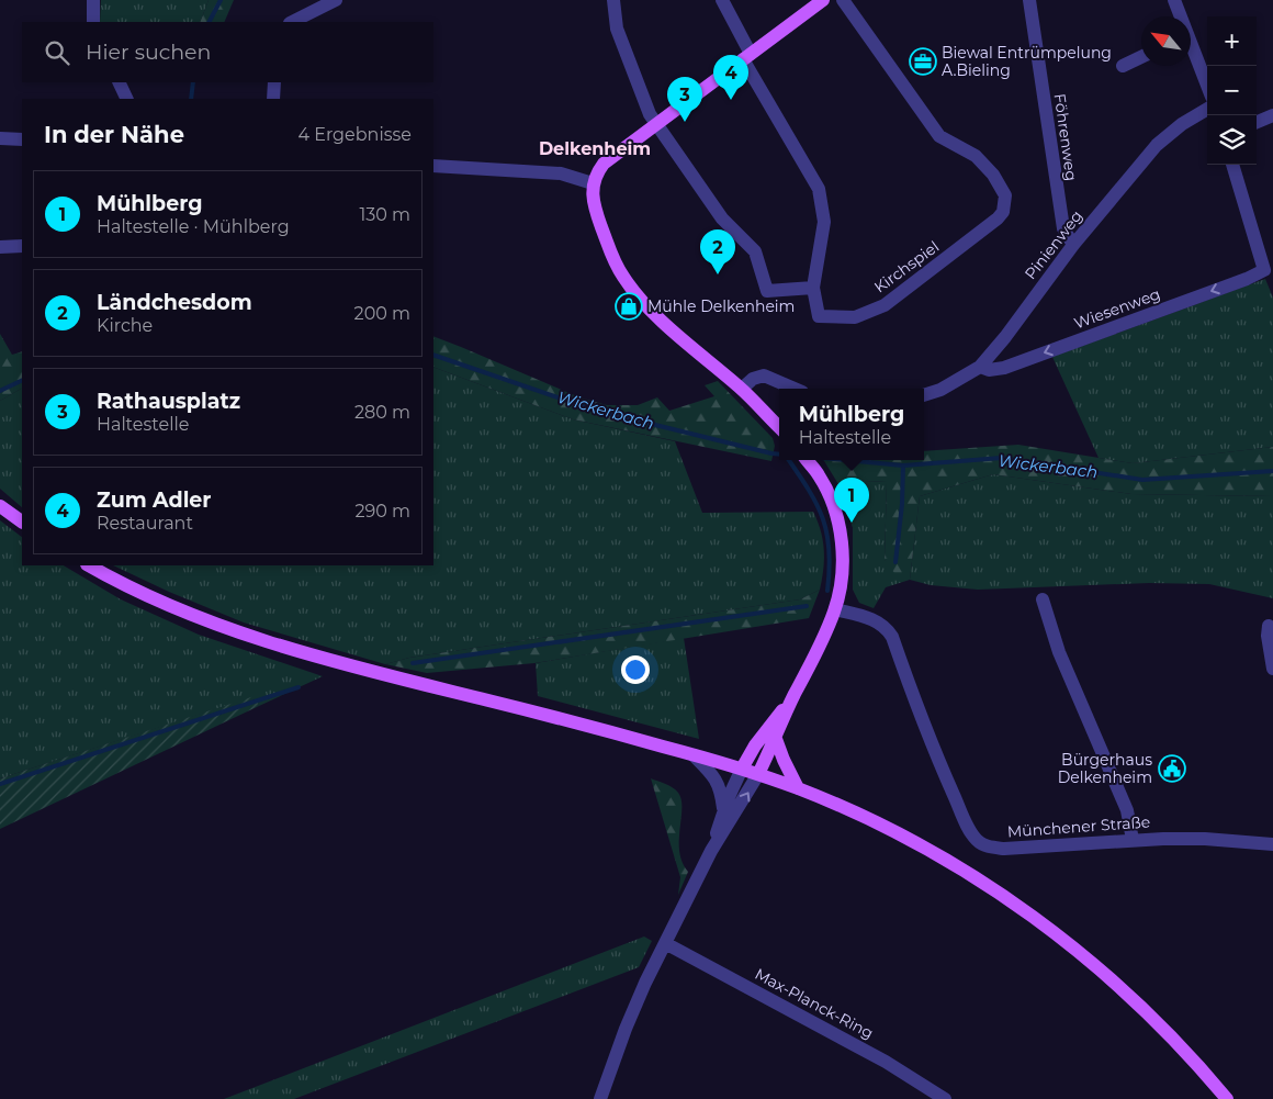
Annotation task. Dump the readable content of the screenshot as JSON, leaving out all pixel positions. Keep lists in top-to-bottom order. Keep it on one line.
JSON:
{"streets":{"street":["Föhrenweg","Pinienweg","Kirchspiel","Wiesenweg","Münchener Straße","Max-Planck-Ring"]},"crossings":[["Föhrenweg","Pinienweg"],["Pinienweg","Wiesenweg"]],"districts":["Delkenheim"],"water":["Wickerbach"],"places":{"office":["Biewal Entrümpelung A.Bieling"],"shop":["Mühle Delkenheim"],"public building":["Bürgerhaus Delkenheim"]},"north":"top left","page":{"map_buttons":["+","−"],"search":"Hier suchen","pins":["4","3","2","1"],"heading":["In der Nähe","4 Ergebnisse"],"list":[{"mark":"1","name":"Mühlberg","note":"Haltestelle · Mühlberg","value":"130 m"},{"mark":"2","name":"Ländchesdom","note":"Kirche","value":"200 m"},{"mark":"3","name":"Rathausplatz","note":"Haltestelle","value":"280 m"},{"mark":"4","name":"Zum Adler","note":"Restaurant","value":"290 m"}],"popup":["Mühlberg","Haltestelle"]}}
